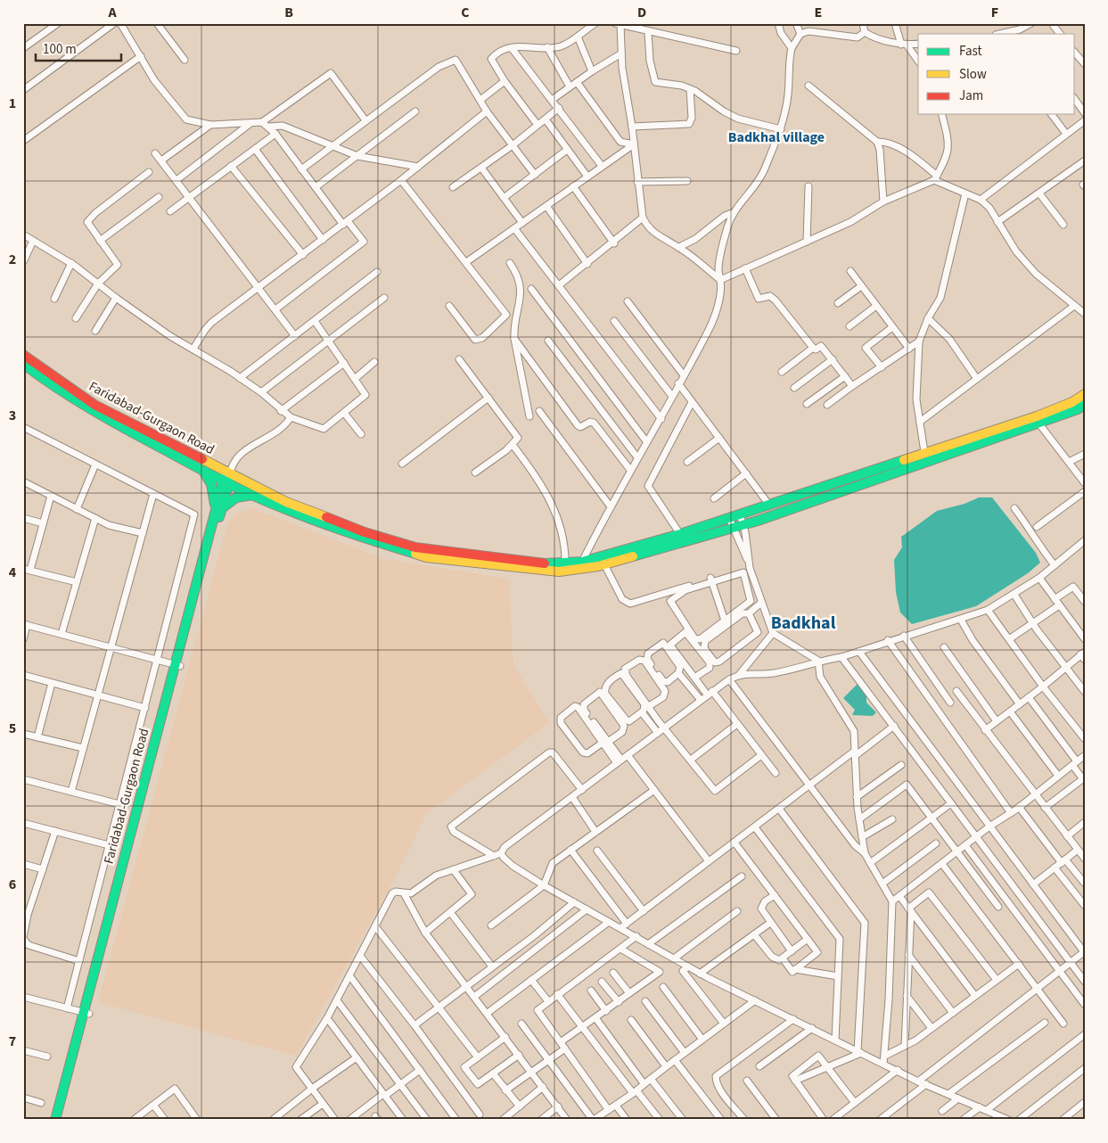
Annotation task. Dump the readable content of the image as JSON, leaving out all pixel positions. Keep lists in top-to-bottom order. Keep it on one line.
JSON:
{"streets":{"street":["Faridabad-Gurgaon Road"]},"districts":["Badkhal village","Badkhal"],"legend":["Fast","Slow","Jam"],"scale_bar":"100 m","grid":{"columns":["A","B","C","D","E","F"],"rows":["1","2","3","4","5","6","7"]}}
